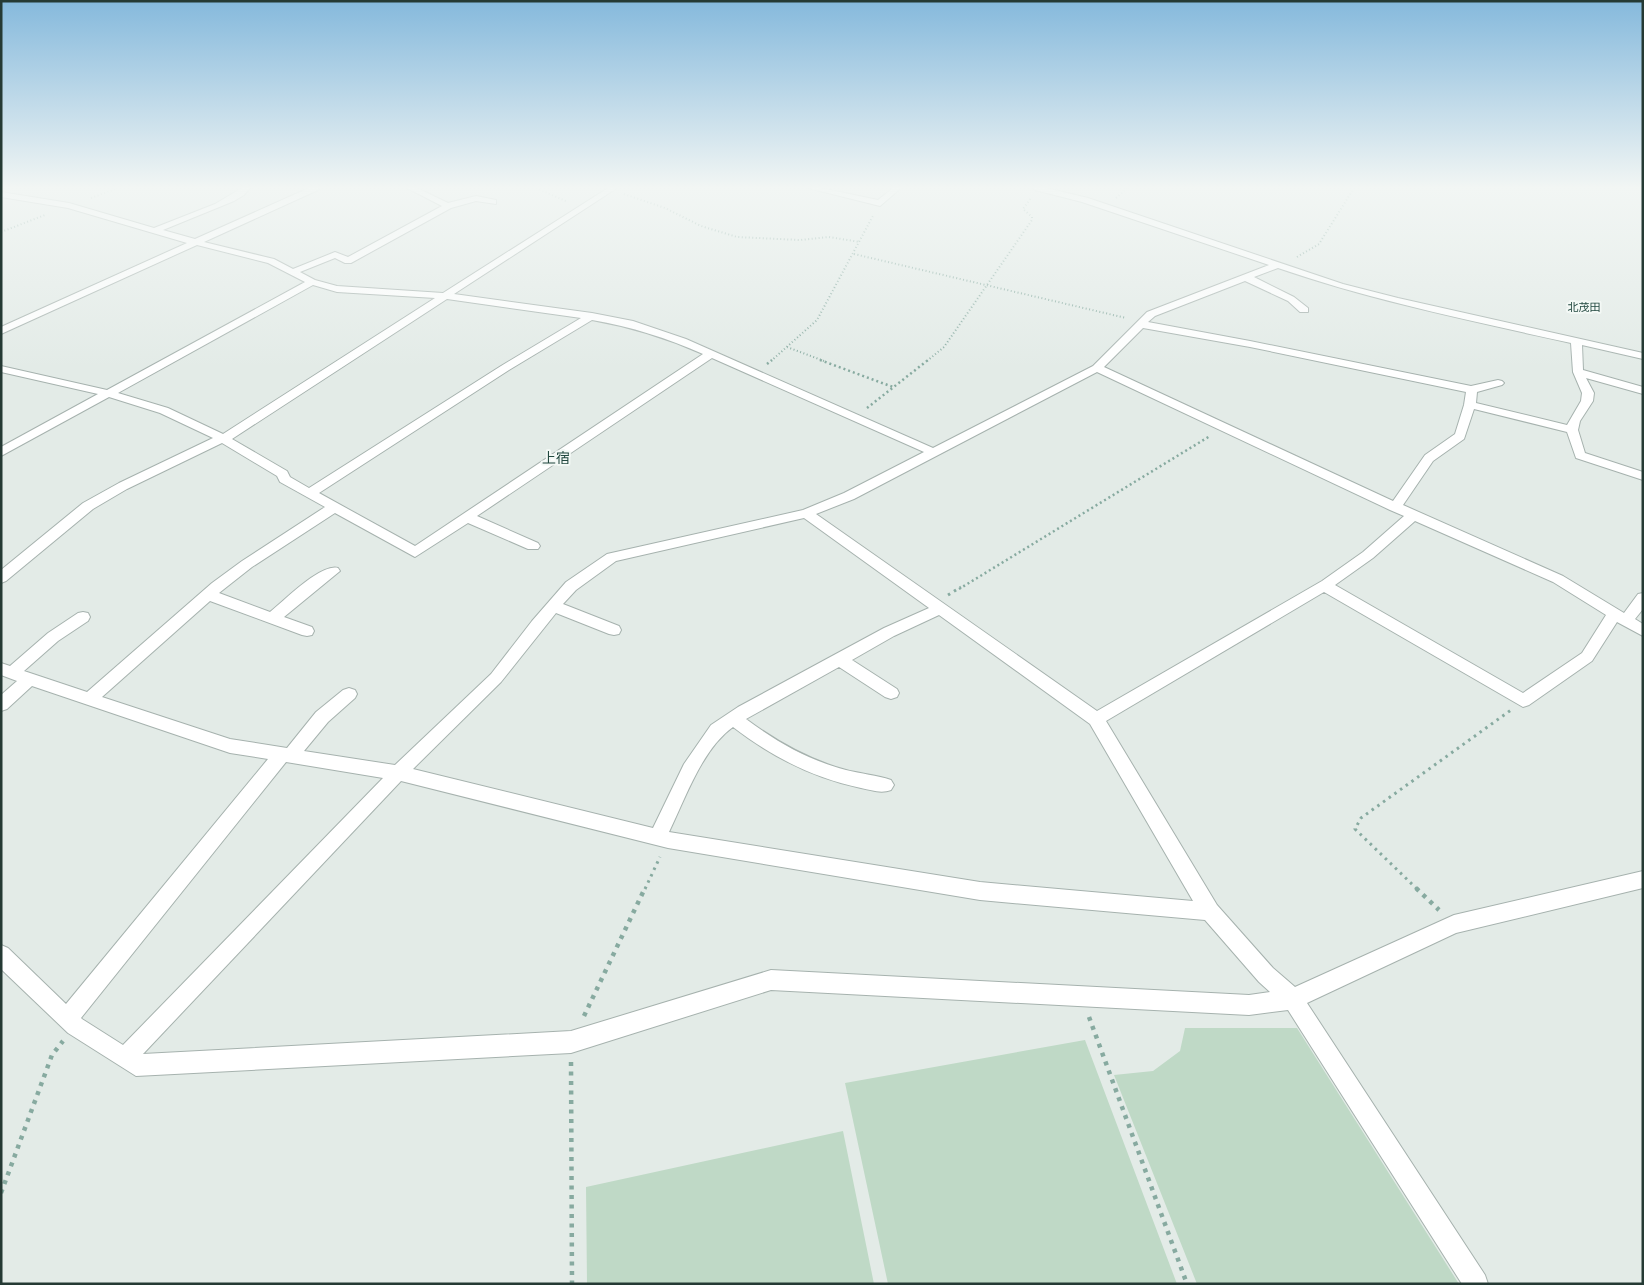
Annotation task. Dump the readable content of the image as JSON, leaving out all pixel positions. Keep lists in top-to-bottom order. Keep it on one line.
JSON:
{"districts":["北茂田","上宿"]}
